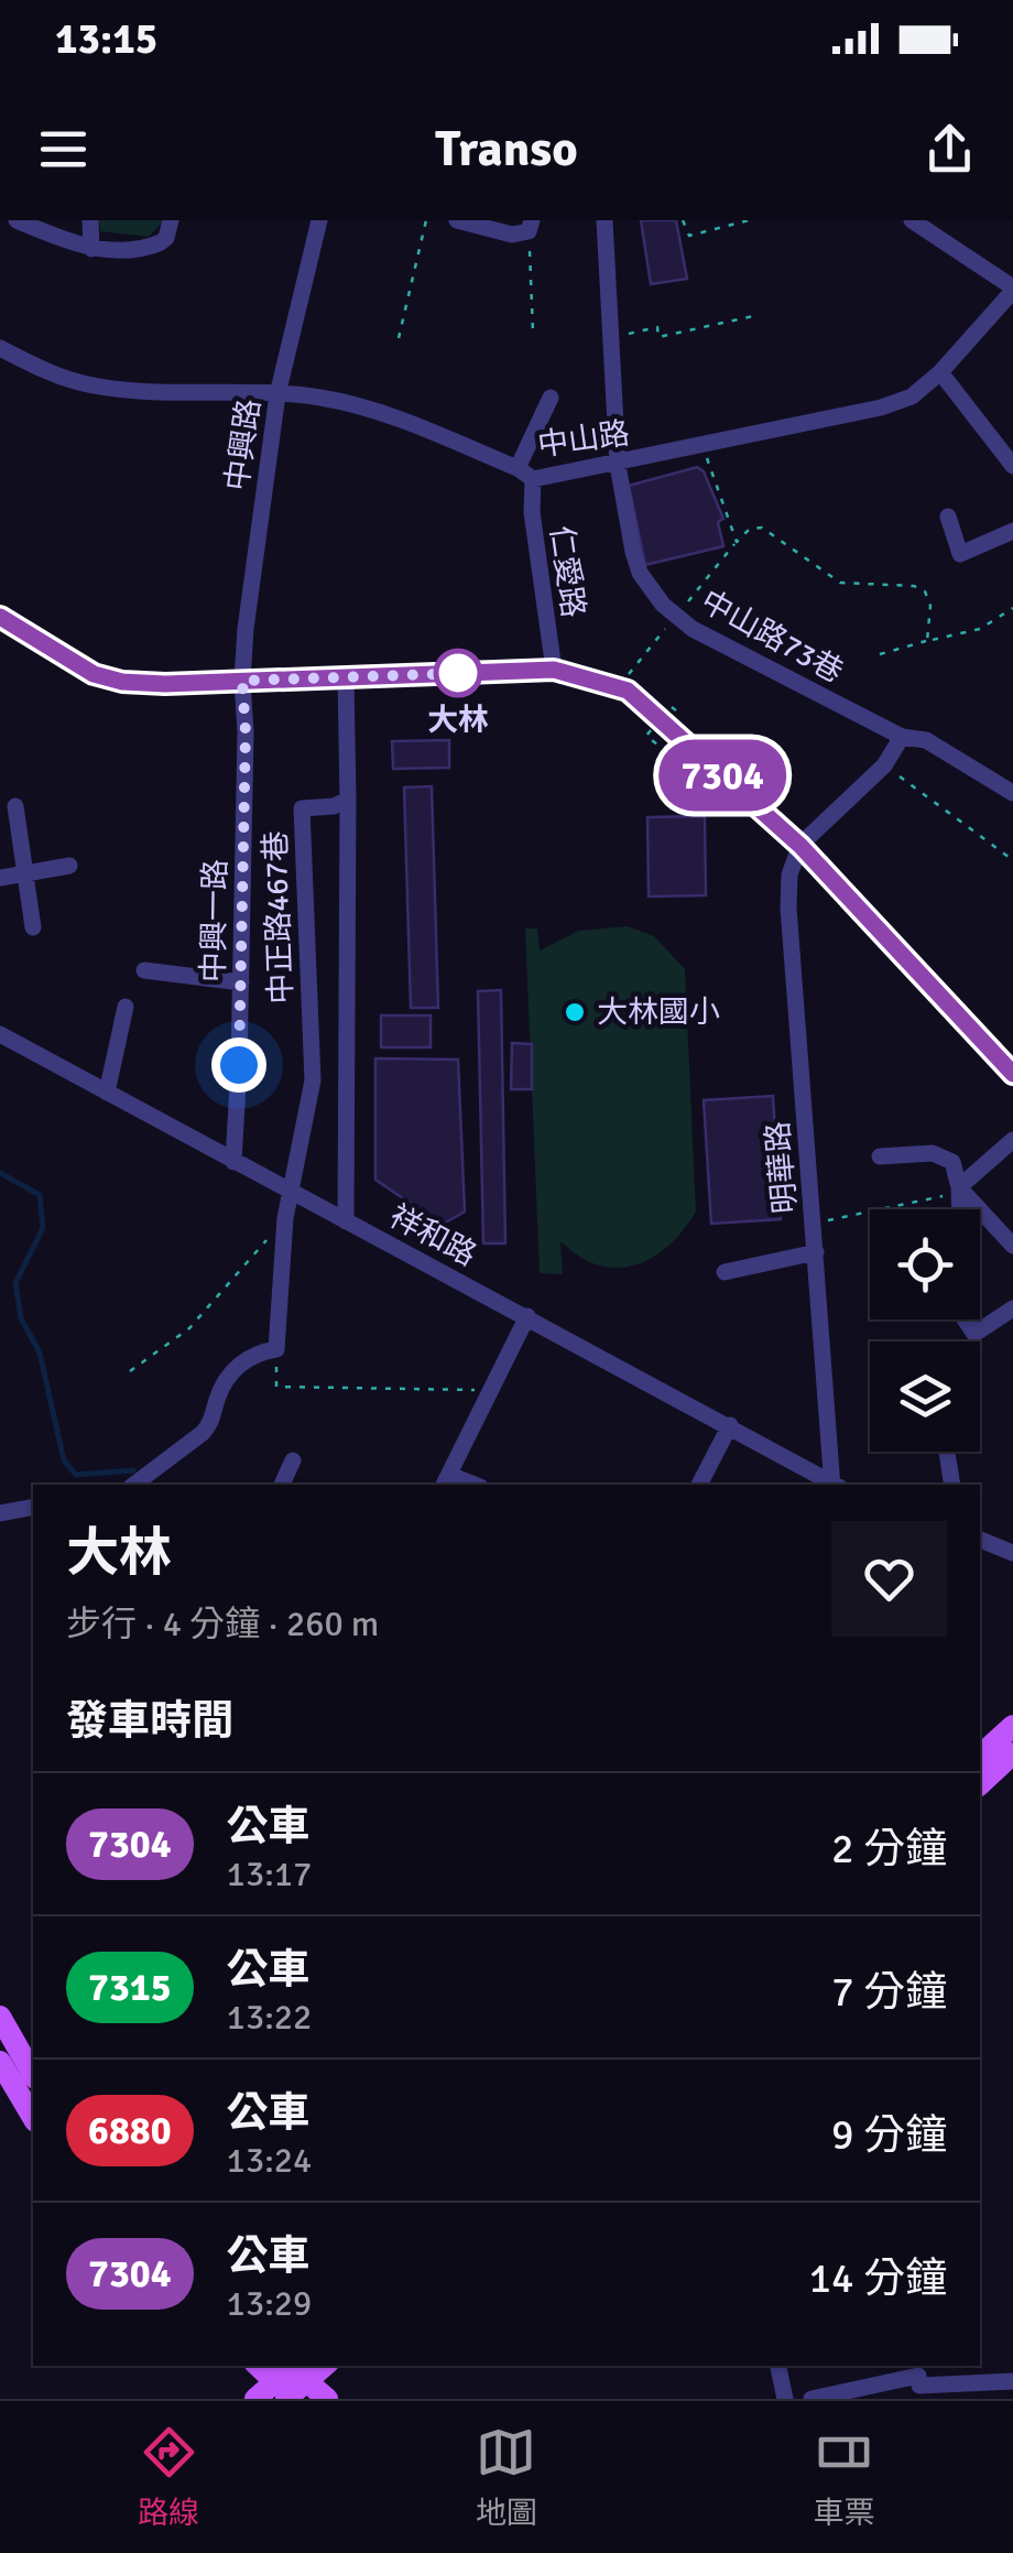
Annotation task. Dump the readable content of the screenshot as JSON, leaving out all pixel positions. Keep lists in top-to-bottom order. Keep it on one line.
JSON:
{"streets":{"street":["中山路","中興路","仁愛路","中山路73巷","中正路467巷","中興一路","明華路","祥和路"]},"crossings":[["中山路","中興路"],["中山路","仁愛路"],["中山路","中山路73巷"],["中興路","中興一路"],["中正路467巷","祥和路"],["中興一路","祥和路"]],"places":["大林","大林國小"],"lines":["bus line 7304"],"page":{"status":"13:15","header":"Transo","on_map":"7304","heading":[["大林","步行 · 4 分鐘 · 260 m"],"發車時間"],"list":[{"mark":"7304","name":"公車","note":"13:17","value":"2 分鐘"},{"mark":"7315","name":"公車","note":"13:22","value":"7 分鐘"},{"mark":"6880","name":"公車","note":"13:24","value":"9 分鐘"},{"mark":"7304","name":"公車","note":"13:29","value":"14 分鐘"}],"tabs":["路線","地圖","車票"]}}
